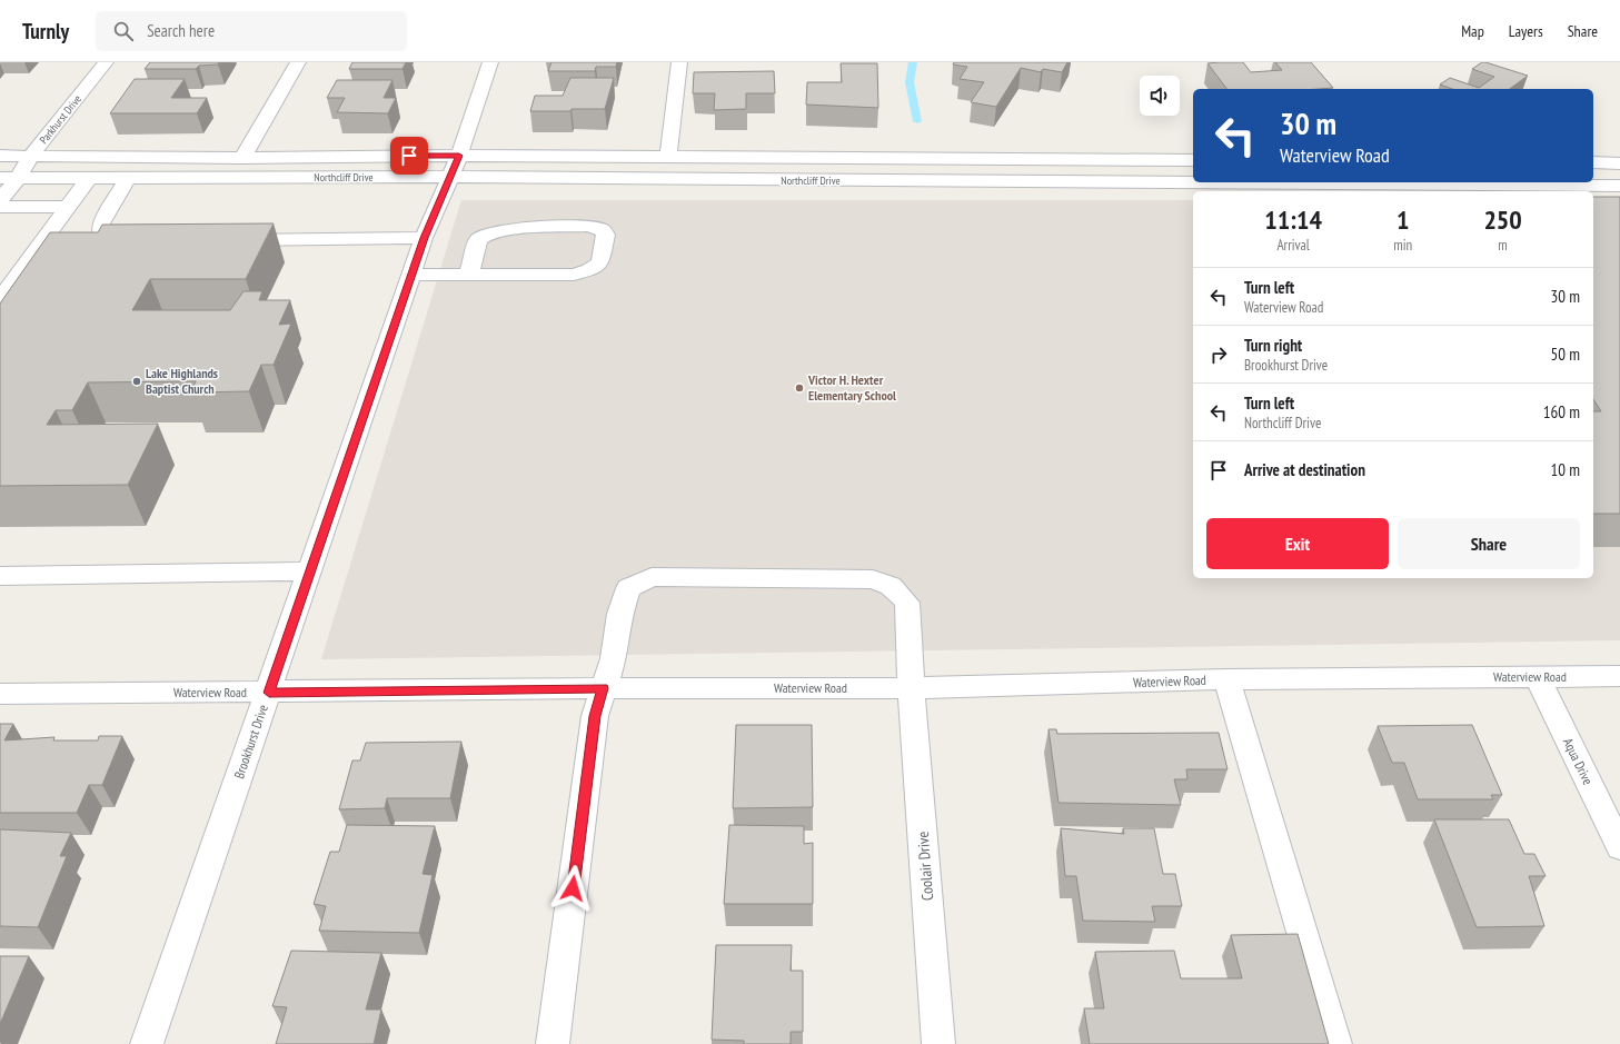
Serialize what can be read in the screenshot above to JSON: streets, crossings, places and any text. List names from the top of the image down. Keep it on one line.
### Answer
{"streets":{"street":["Parkhurst Drive","Northcliff Drive","Waterview Road","Brookhurst Drive","Aqua Drive","Coolair Drive"]},"crossings":[["Parkhurst Drive","Northcliff Drive"],["Northcliff Drive","Brookhurst Drive"],["Waterview Road","Brookhurst Drive"],["Waterview Road","Aqua Drive"],["Waterview Road","Coolair Drive"]],"places":["Lake Highlands Baptist Church","Victor H. Hexter Elementary School"],"page":{"header":"Turnly","search":"Search here","nav":["Map","Layers","Share"],"turn":["30 m","Waterview Road"],"eta":["11:14","Arrival","1","min","250","m"],"list":[{"name":"Turn left","note":"Waterview Road","value":"30 m"},{"name":"Turn right","note":"Brookhurst Drive","value":"50 m"},{"name":"Turn left","note":"Northcliff Drive","value":"160 m"},{"name":"Arrive at destination","value":"10 m"}],"buttons":["Exit","Share"]}}
